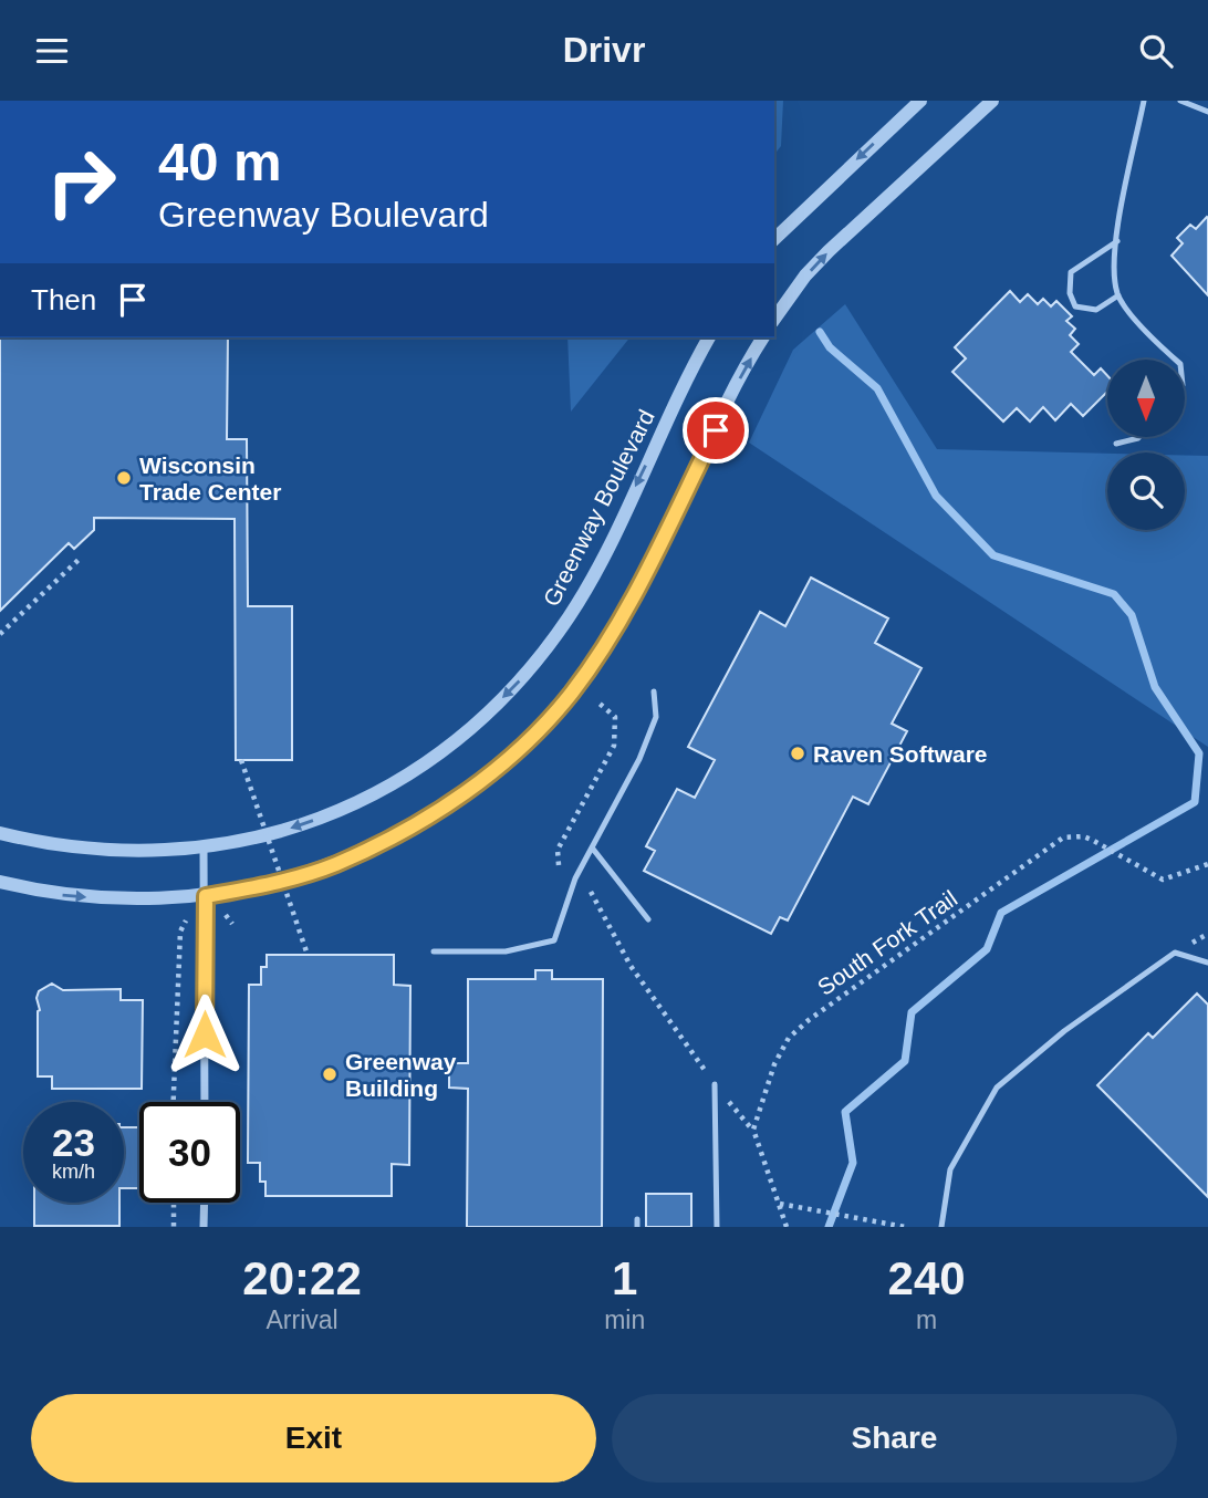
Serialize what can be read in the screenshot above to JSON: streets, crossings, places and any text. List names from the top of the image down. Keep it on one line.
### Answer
{"streets":{"street":["Greenway Boulevard"],"path":["South Fork Trail"]},"places":["Wisconsin Trade Center","Raven Software","Greenway Building"],"north":"bottom","page":{"header":"Drivr","turn":["40 m","Greenway Boulevard"],"then":"Then","speed":"23 km/h","limit":"30","eta":["20:22","Arrival","1","min","240","m"],"buttons":["Exit","Share"]}}
